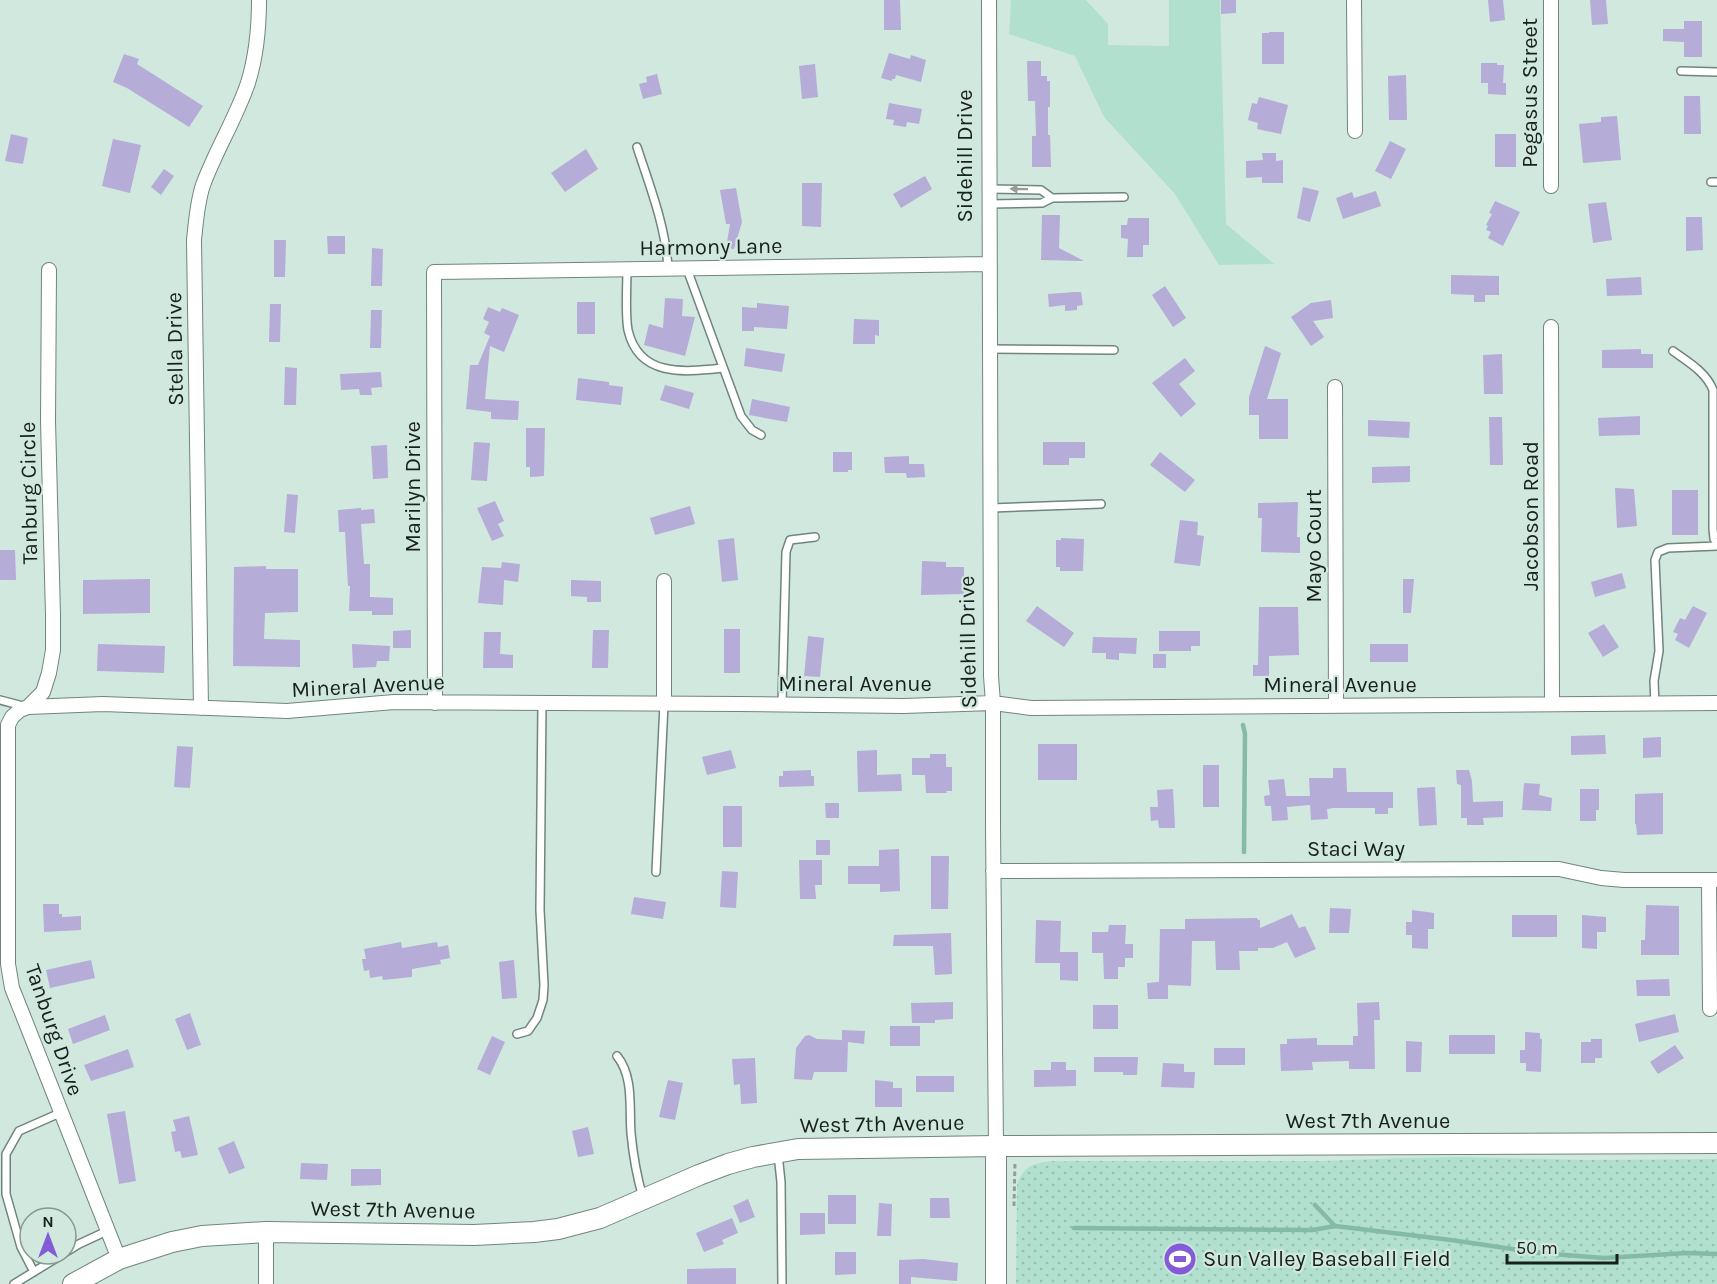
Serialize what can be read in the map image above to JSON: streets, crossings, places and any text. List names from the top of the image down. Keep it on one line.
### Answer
{"streets":{"main road":["Sidehill Drive","West 7th Avenue"],"street":["Pegasus Street","Harmony Lane","Stella Drive","Marilyn Drive","Tanburg Circle","Jacobson Road","Mayo Court","Mineral Avenue","Staci Way","Tanburg Drive"]},"crossings":[["Sidehill Drive","Harmony Lane"],["Sidehill Drive","Mineral Avenue"],["Sidehill Drive","Staci Way"],["Sidehill Drive","West 7th Avenue"],["Harmony Lane","Marilyn Drive"],["Stella Drive","Mineral Avenue"],["Marilyn Drive","Mineral Avenue"],["Tanburg Circle","Mineral Avenue"],["Tanburg Circle","Tanburg Drive"],["Jacobson Road","Mineral Avenue"],["Mayo Court","Mineral Avenue"],["Mineral Avenue","Tanburg Drive"],["Tanburg Drive","West 7th Avenue"]],"places":{"sports":["Sun Valley Baseball Field"]},"scale_bar":"50 m","north":"top"}
